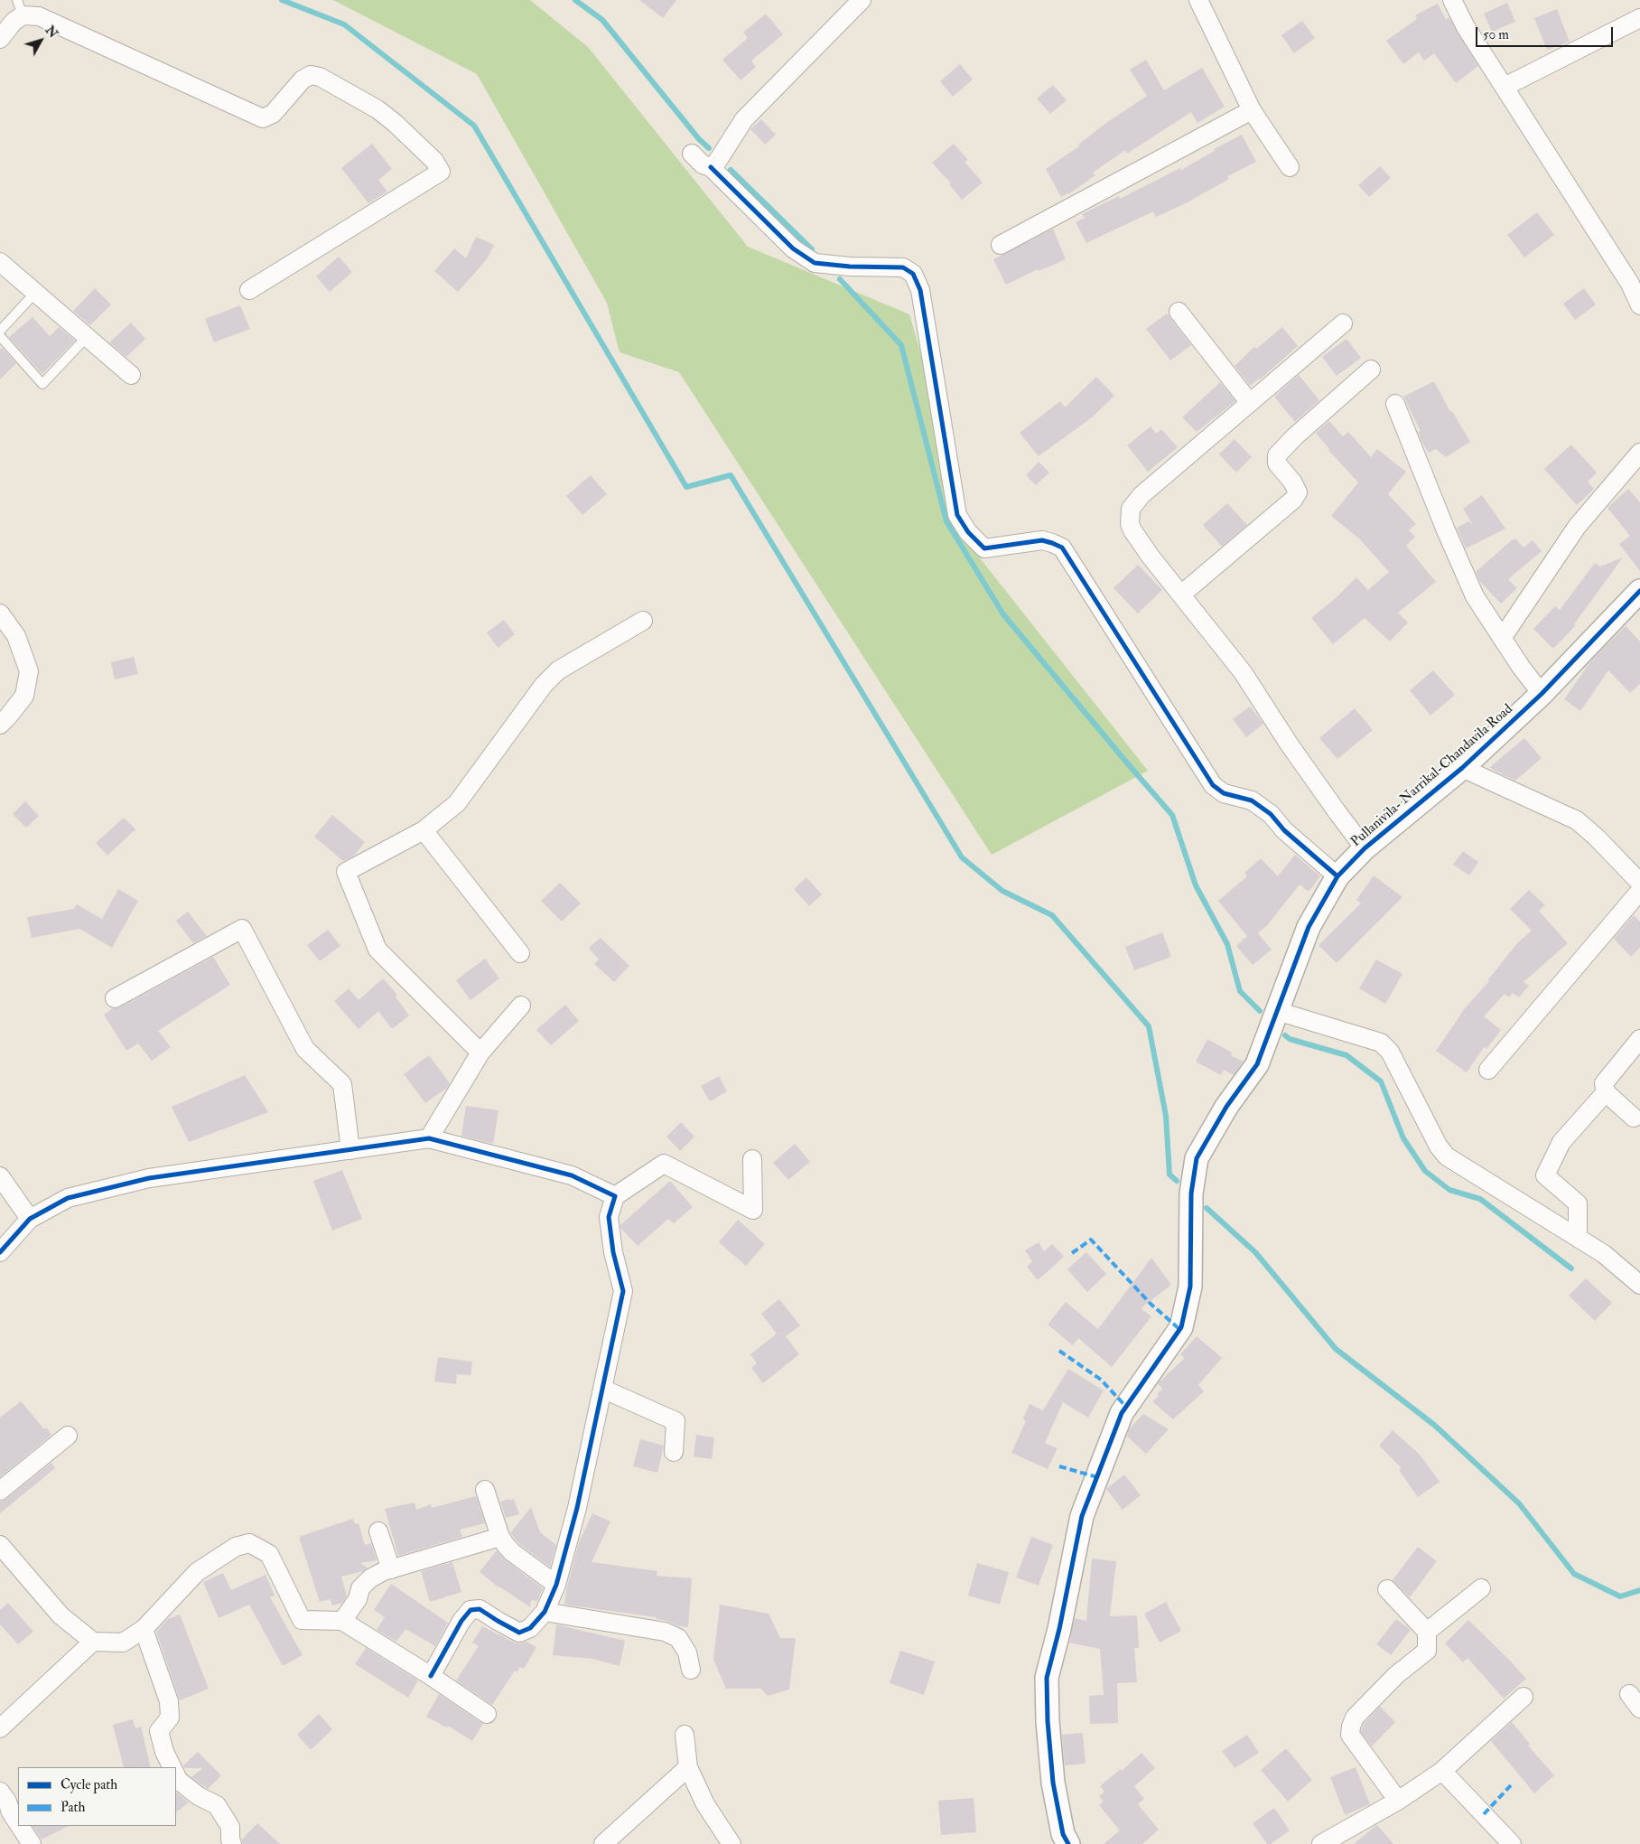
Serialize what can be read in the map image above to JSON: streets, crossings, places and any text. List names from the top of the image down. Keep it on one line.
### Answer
{"streets":{"street":["Pullanivila- Narrikal-Chandavila Road"]},"legend":["Cycle path","Path"],"scale_bar":"50 m","north":"top right"}
